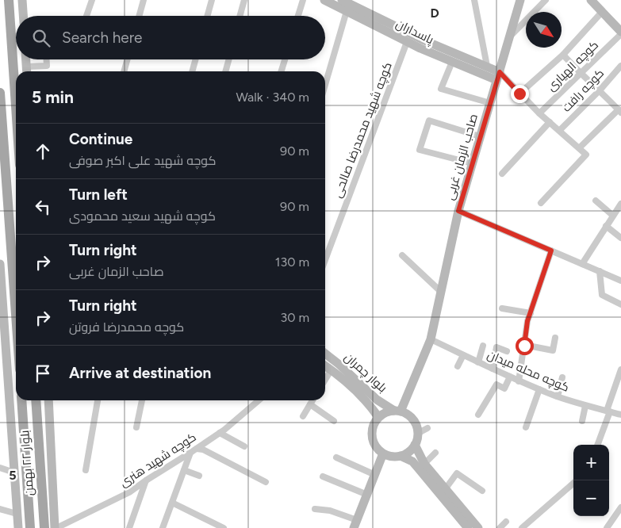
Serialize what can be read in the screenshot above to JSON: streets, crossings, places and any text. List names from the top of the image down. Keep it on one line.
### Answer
{"streets":{"main road":["پاسداران","صاحب الزمان غربی","بلوار چمران","بلوار ۲۲ بهمن"],"street":["کوچه الهیاری","کوچه رافت","کوچه شهید محمدرضا صالحی","کوچه محله میدان","کوچه شهید هنری"]},"crossings":[["پاسداران","کوچه شهید محمدرضا صالحی"],["پاسداران","صاحب الزمان غربی"],["صاحب الزمان غربی","کوچه محله میدان"],["صاحب الزمان غربی","بلوار چمران"],["کوچه شهید هنری","بلوار ۲۲ بهمن"]],"north":"bottom right","page":{"search":"Search here","heading":["5 min","Walk · 340 m"],"list":[["Continue","کوچه شهید علی اکبر صوفی","90 m"],["Turn left","کوچه شهید سعید محمودی","90 m"],["Turn right","صاحب الزمان غربی","130 m"],["Turn right","کوچه محمدرضا فروتن","30 m"],"Arrive at destination"],"map_buttons":["+","−"]},"grid":{"columns":["D"],"rows":["5"]}}
